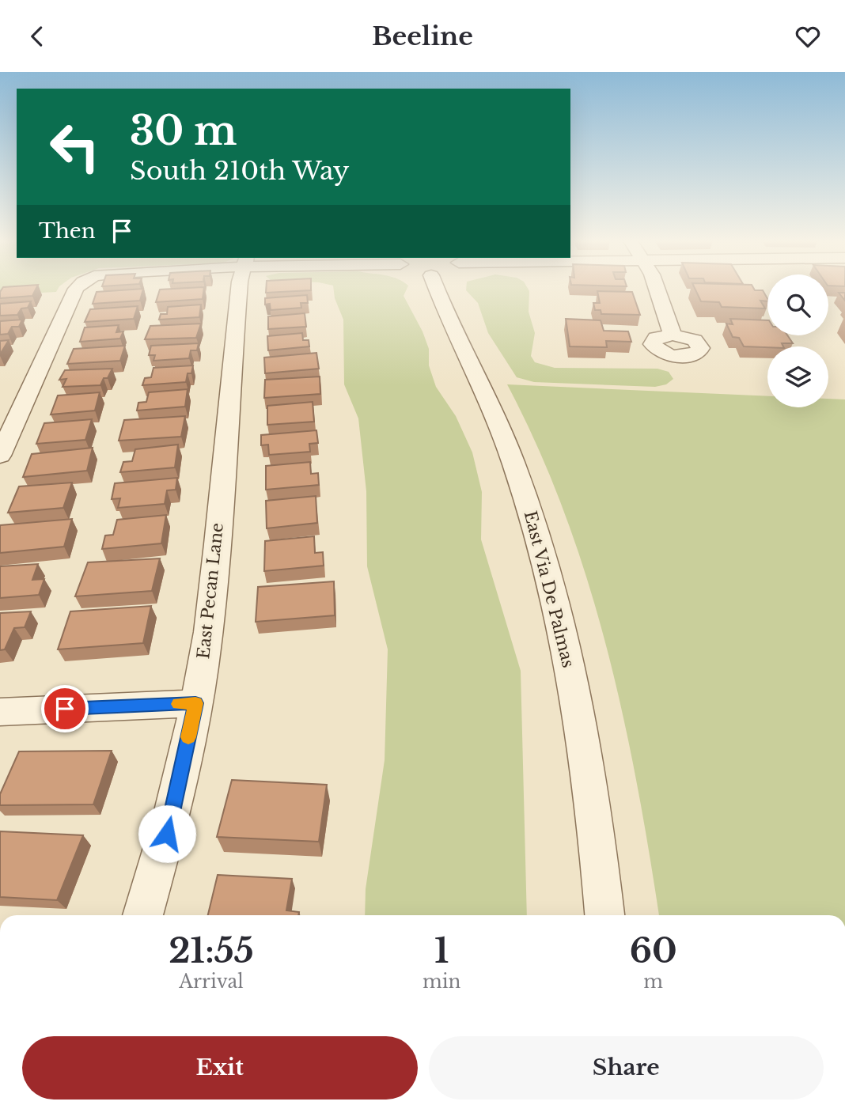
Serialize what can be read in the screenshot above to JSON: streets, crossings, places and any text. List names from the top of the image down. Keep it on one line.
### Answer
{"streets":{"street":["East Via De Palmas","East Pecan Lane"]},"page":{"header":"Beeline","turn":["30 m","South 210th Way"],"then":"Then","eta":["21:55","Arrival","1","min","60","m"],"buttons":["Exit","Share"]}}
